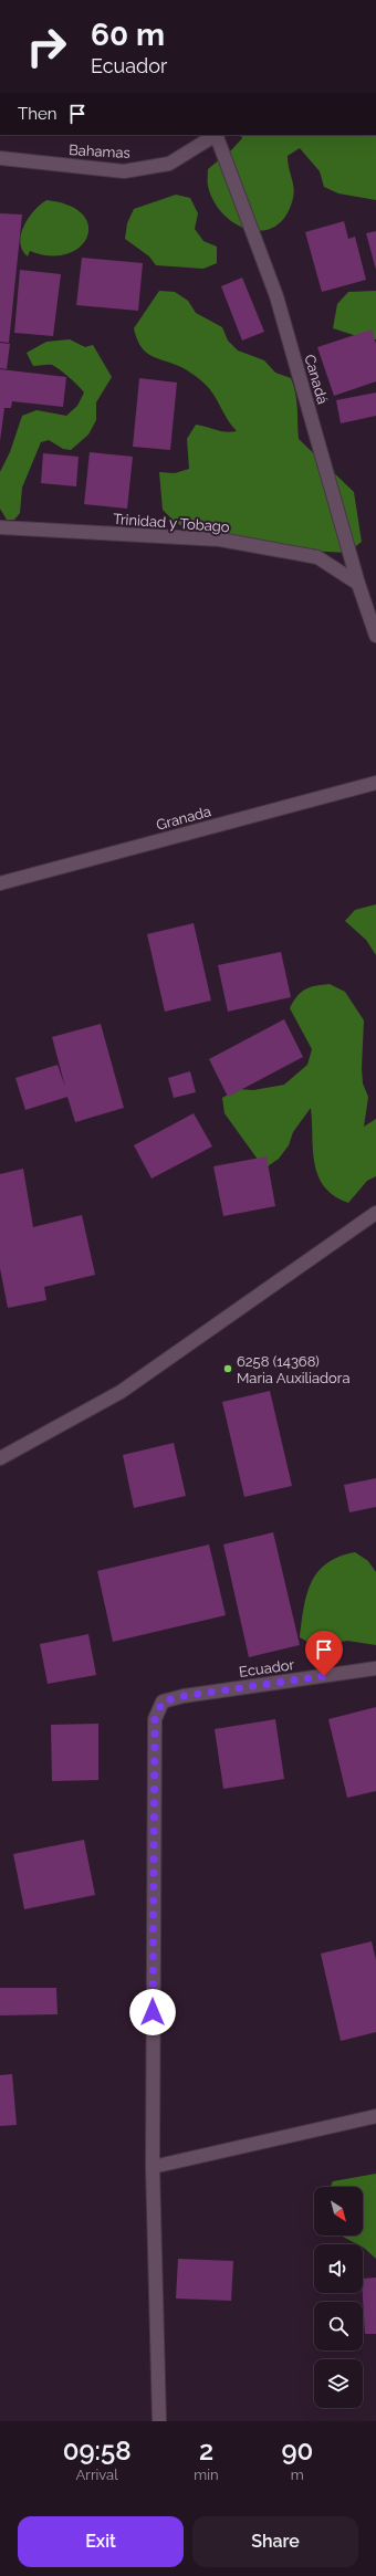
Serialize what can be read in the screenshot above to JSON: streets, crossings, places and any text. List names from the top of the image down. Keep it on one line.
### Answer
{"streets":{"street":["Bahamas","Canadá","Trinidad y Tobago","Granada","Ecuador"]},"crossings":[["Canadá","Trinidad y Tobago"]],"places":["6258 (14368) Maria Auxiliadora"],"north":"bottom right","page":{"turn":["60 m","Ecuador"],"then":"Then","eta":["09:58","Arrival","2","min","90","m"],"buttons":["Exit","Share"]}}
